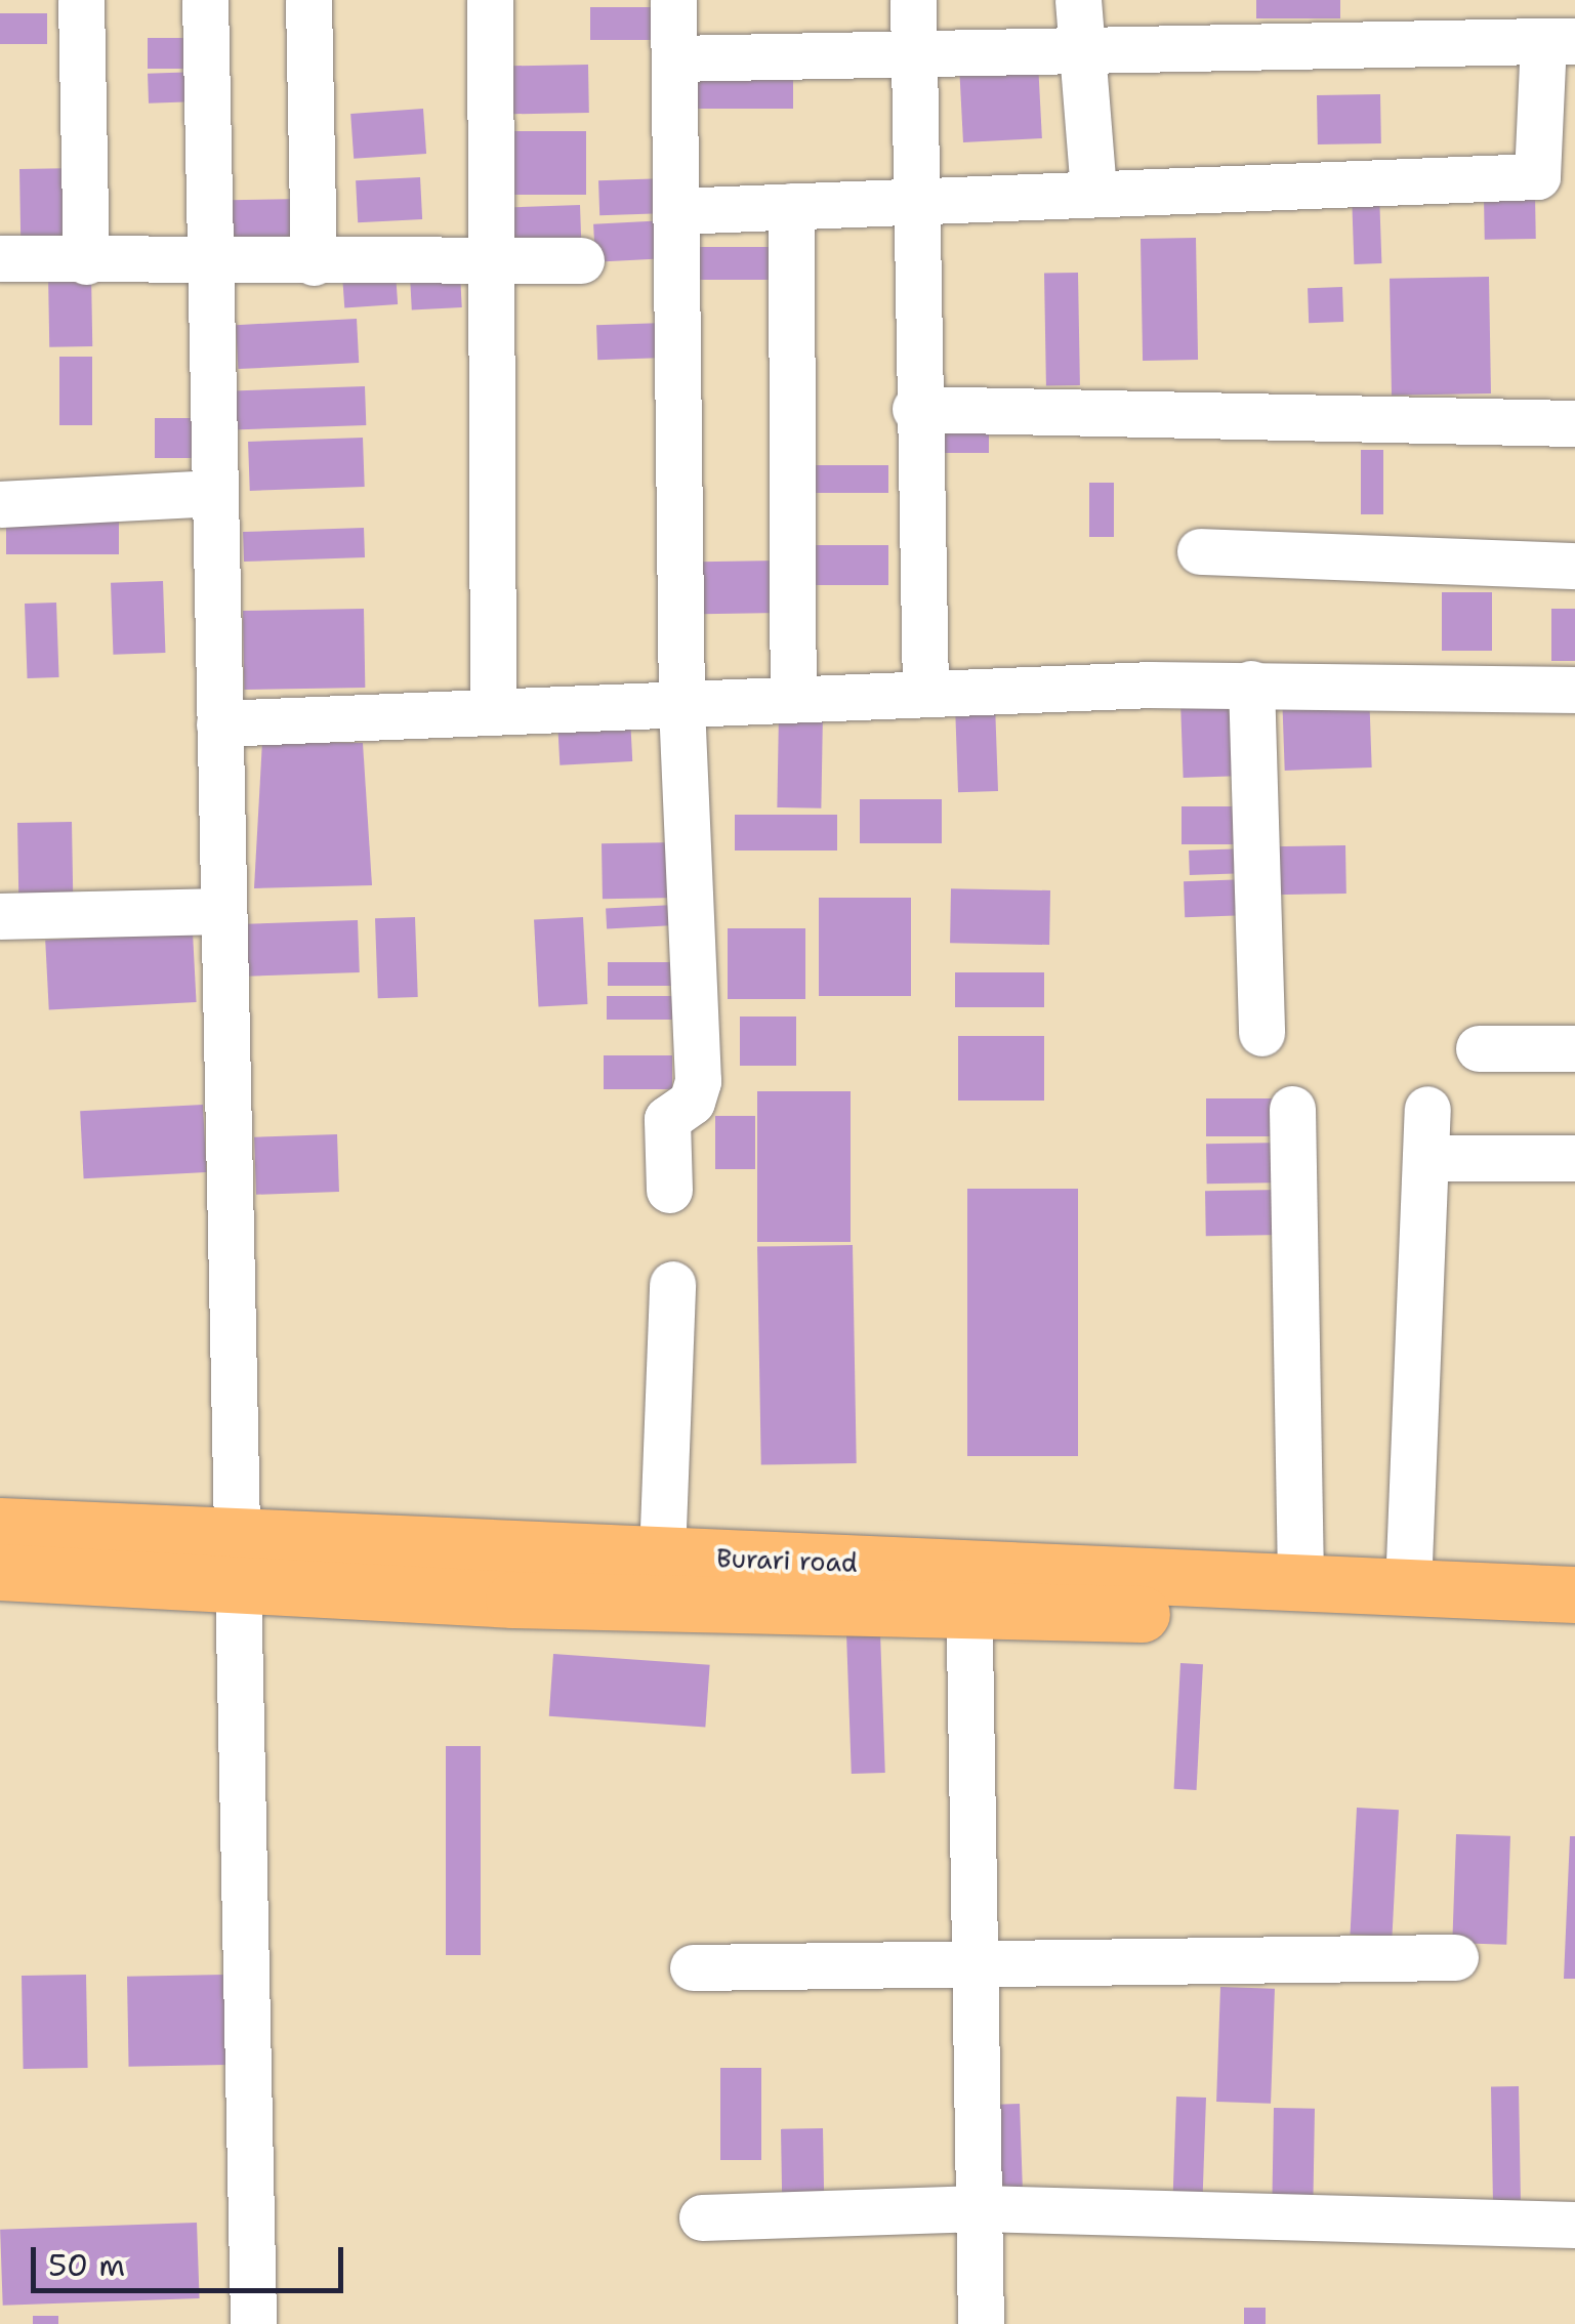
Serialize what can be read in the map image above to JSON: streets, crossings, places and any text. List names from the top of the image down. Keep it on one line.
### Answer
{"streets":{"main road":["Burari road"]},"scale_bar":"50 m"}
